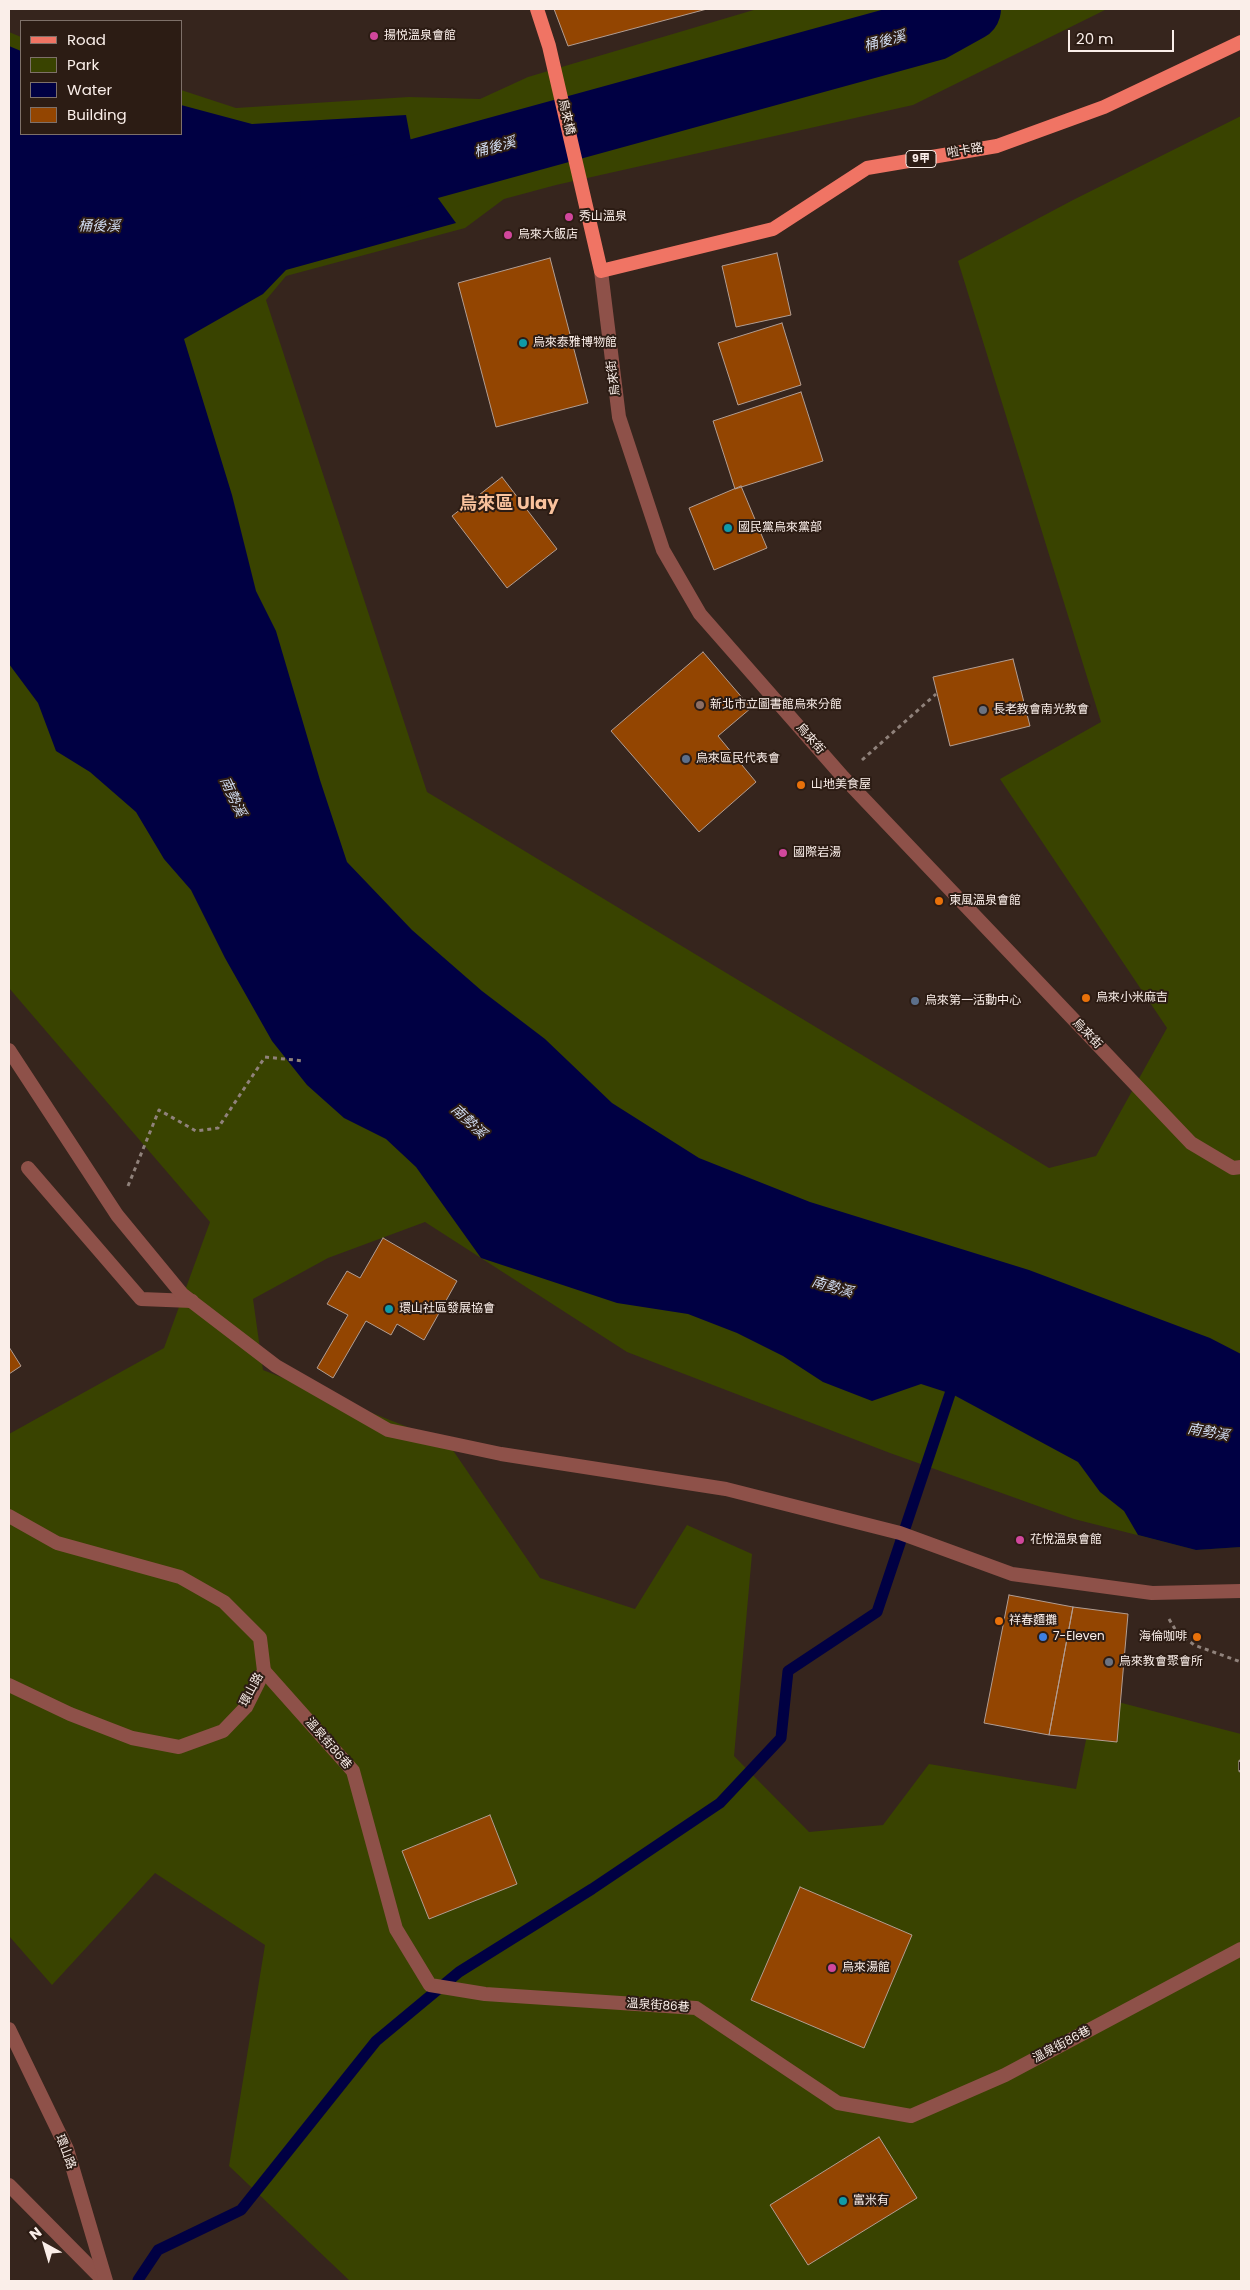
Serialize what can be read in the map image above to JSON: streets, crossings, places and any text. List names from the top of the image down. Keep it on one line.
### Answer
{"streets":{"main road":["烏來橋","啦卡路","9甲","烏來街"],"street":["環山路","溫泉街86巷"]},"crossings":[["烏來橋","烏來街"],["啦卡路","烏來街"],["環山路","溫泉街86巷"]],"districts":["烏來區 Ulay"],"water":["桶後溪","南勢溪"],"places":["揚悦溫泉會館","秀山溫泉","烏來大飯店","烏來泰雅博物館","國民黨烏來黨部","新北市立圖書館烏來分館","長老教會南光教會","烏來區民代表會","山地美食屋","國際岩湯","東風溫泉會館","烏來小米麻吉","烏來第一活動中心","環山社區發展協會","花悅溫泉會館","祥春麵攤","7-Eleven","海倫咖啡","烏來教會聚會所","烏來湯館","富米有"],"legend":["Road","Park","Water","Building"],"scale_bar":"20 m","north":"top left"}
